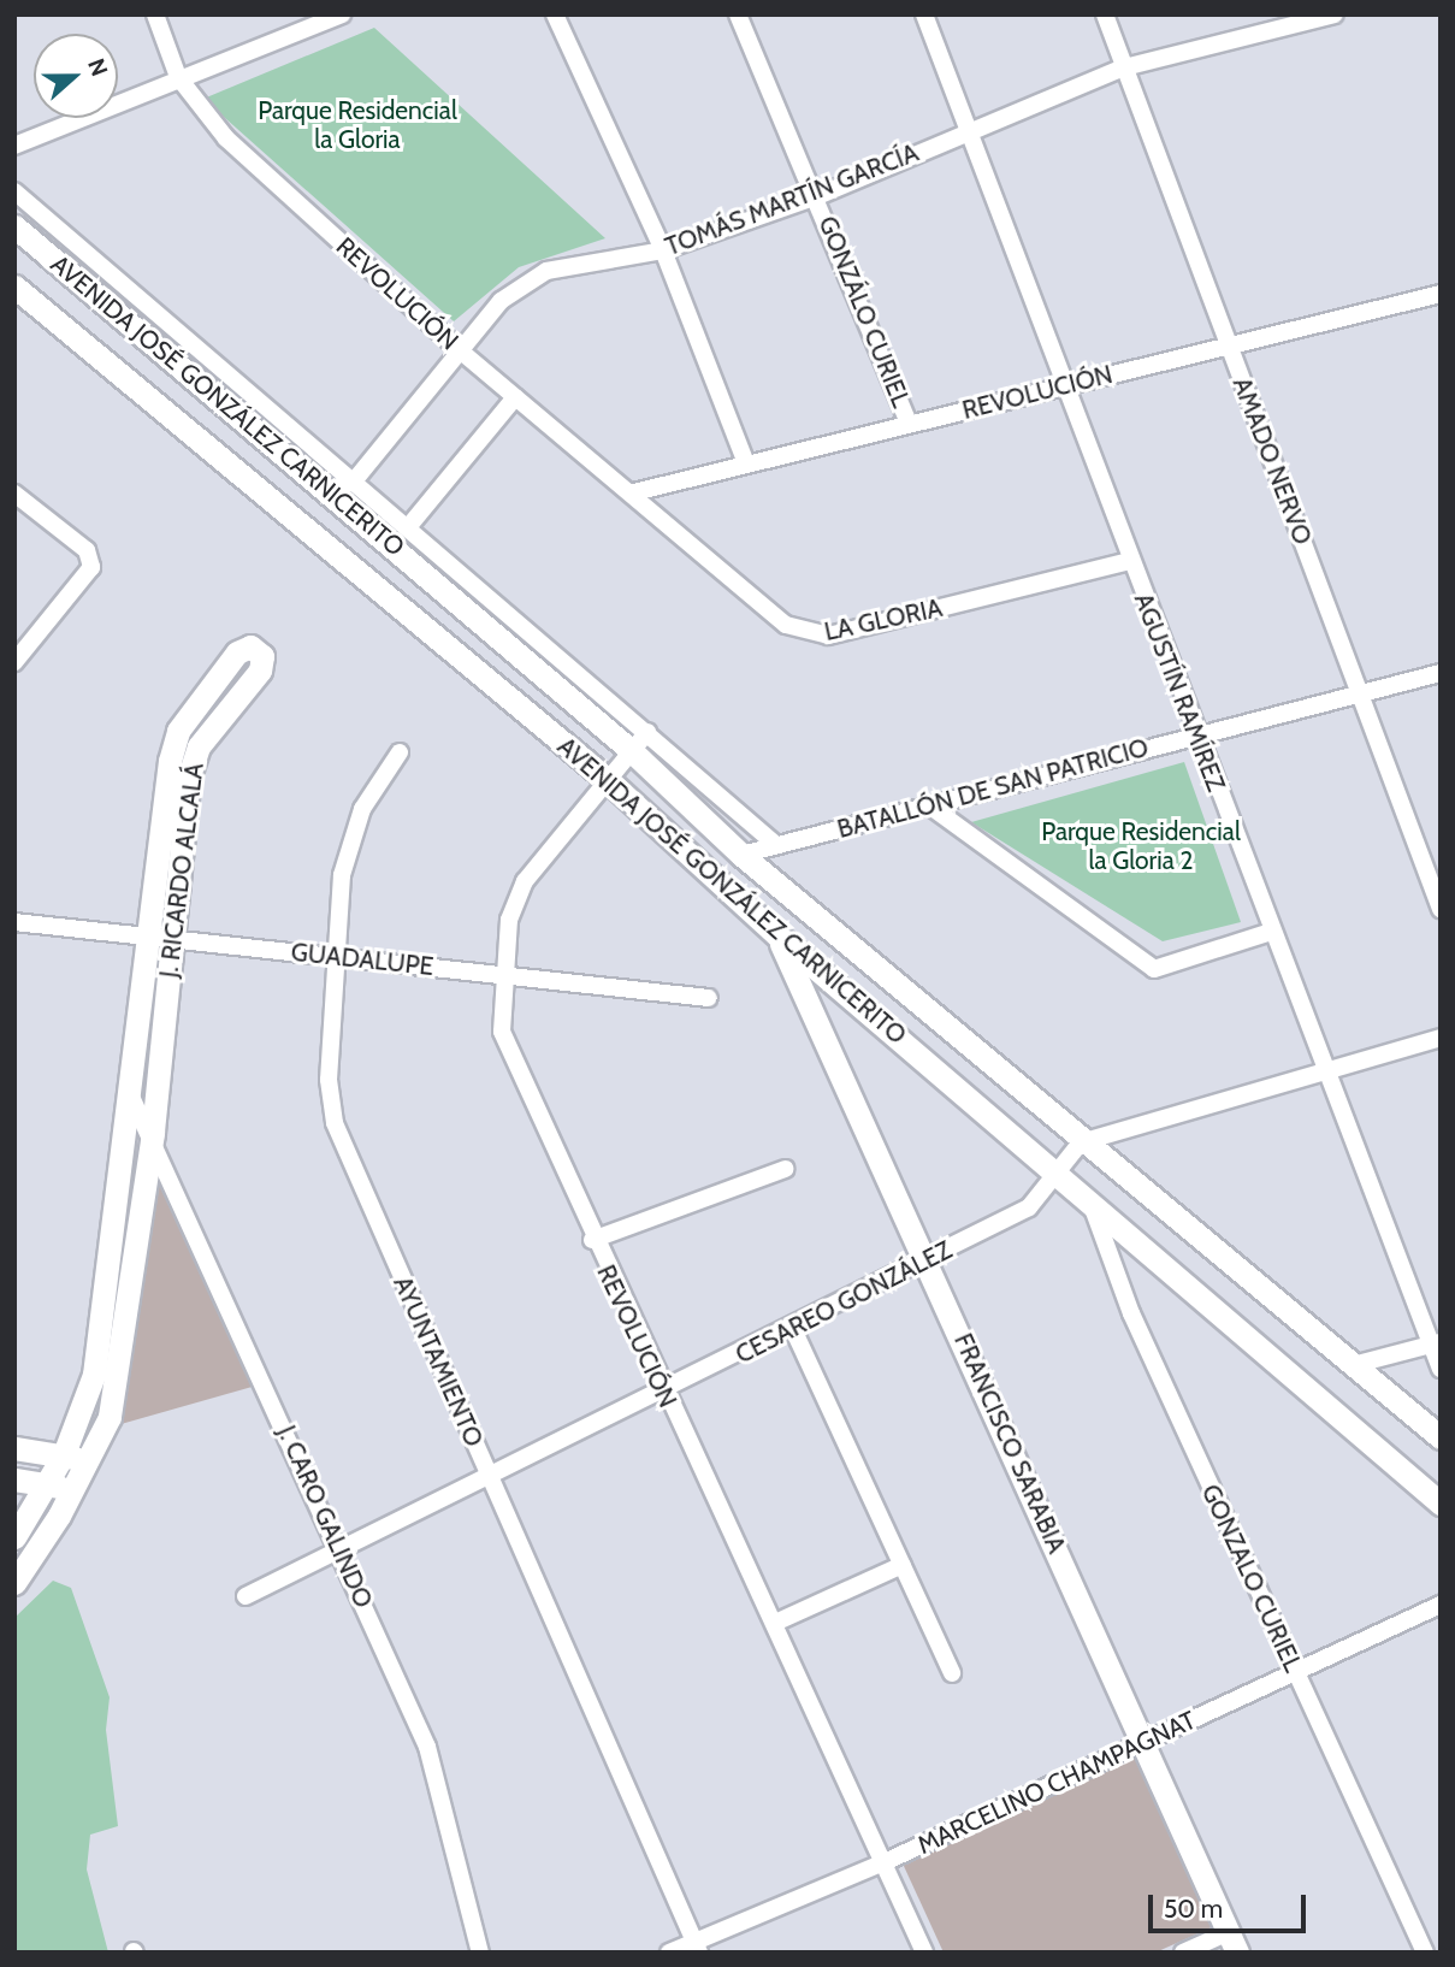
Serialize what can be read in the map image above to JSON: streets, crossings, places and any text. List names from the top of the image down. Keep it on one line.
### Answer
{"streets":{"street":["TOMÁS MARTÍN GARCÍA","REVOLUCIÓN","GONZÁLO CURIEL","AVENIDA JOSÉ GONZÁLEZ CARNICERITO","AMADO NERVO","LA GLORIA","AGUSTÍN RAMÍREZ","BATALLÓN DE SAN PATRICIO","J. RICARDO ALCALÁ","GUADALUPE","CESAREO GONZÁLEZ","AYUNTAMIENTO","FRANCISCO SARABIA","J. CARO GALINDO","GONZALO CURIEL","MARCELINO CHAMPAGNAT"]},"crossings":[["TOMÁS MARTÍN GARCÍA","REVOLUCIÓN"],["TOMÁS MARTÍN GARCÍA","GONZÁLO CURIEL"],["TOMÁS MARTÍN GARCÍA","AMADO NERVO"],["TOMÁS MARTÍN GARCÍA","AGUSTÍN RAMÍREZ"],["REVOLUCIÓN","GONZÁLO CURIEL"],["REVOLUCIÓN","AVENIDA JOSÉ GONZÁLEZ CARNICERITO"],["REVOLUCIÓN","AMADO NERVO"],["REVOLUCIÓN","LA GLORIA"],["REVOLUCIÓN","AGUSTÍN RAMÍREZ"],["REVOLUCIÓN","GUADALUPE"],["REVOLUCIÓN","CESAREO GONZÁLEZ"],["REVOLUCIÓN","MARCELINO CHAMPAGNAT"],["AVENIDA JOSÉ GONZÁLEZ CARNICERITO","BATALLÓN DE SAN PATRICIO"],["AVENIDA JOSÉ GONZÁLEZ CARNICERITO","CESAREO GONZÁLEZ"],["AVENIDA JOSÉ GONZÁLEZ CARNICERITO","FRANCISCO SARABIA"],["AVENIDA JOSÉ GONZÁLEZ CARNICERITO","GONZALO CURIEL"],["AMADO NERVO","BATALLÓN DE SAN PATRICIO"],["LA GLORIA","AGUSTÍN RAMÍREZ"],["AGUSTÍN RAMÍREZ","BATALLÓN DE SAN PATRICIO"],["J. RICARDO ALCALÁ","GUADALUPE"],["J. RICARDO ALCALÁ","J. CARO GALINDO"],["GUADALUPE","AYUNTAMIENTO"],["CESAREO GONZÁLEZ","AYUNTAMIENTO"],["CESAREO GONZÁLEZ","FRANCISCO SARABIA"],["CESAREO GONZÁLEZ","J. CARO GALINDO"],["AYUNTAMIENTO","MARCELINO CHAMPAGNAT"],["FRANCISCO SARABIA","MARCELINO CHAMPAGNAT"],["GONZALO CURIEL","MARCELINO CHAMPAGNAT"]],"parks":["Parque Residencial la Gloria","Parque Residencial la Gloria 2"],"scale_bar":"50 m","north":"right"}
